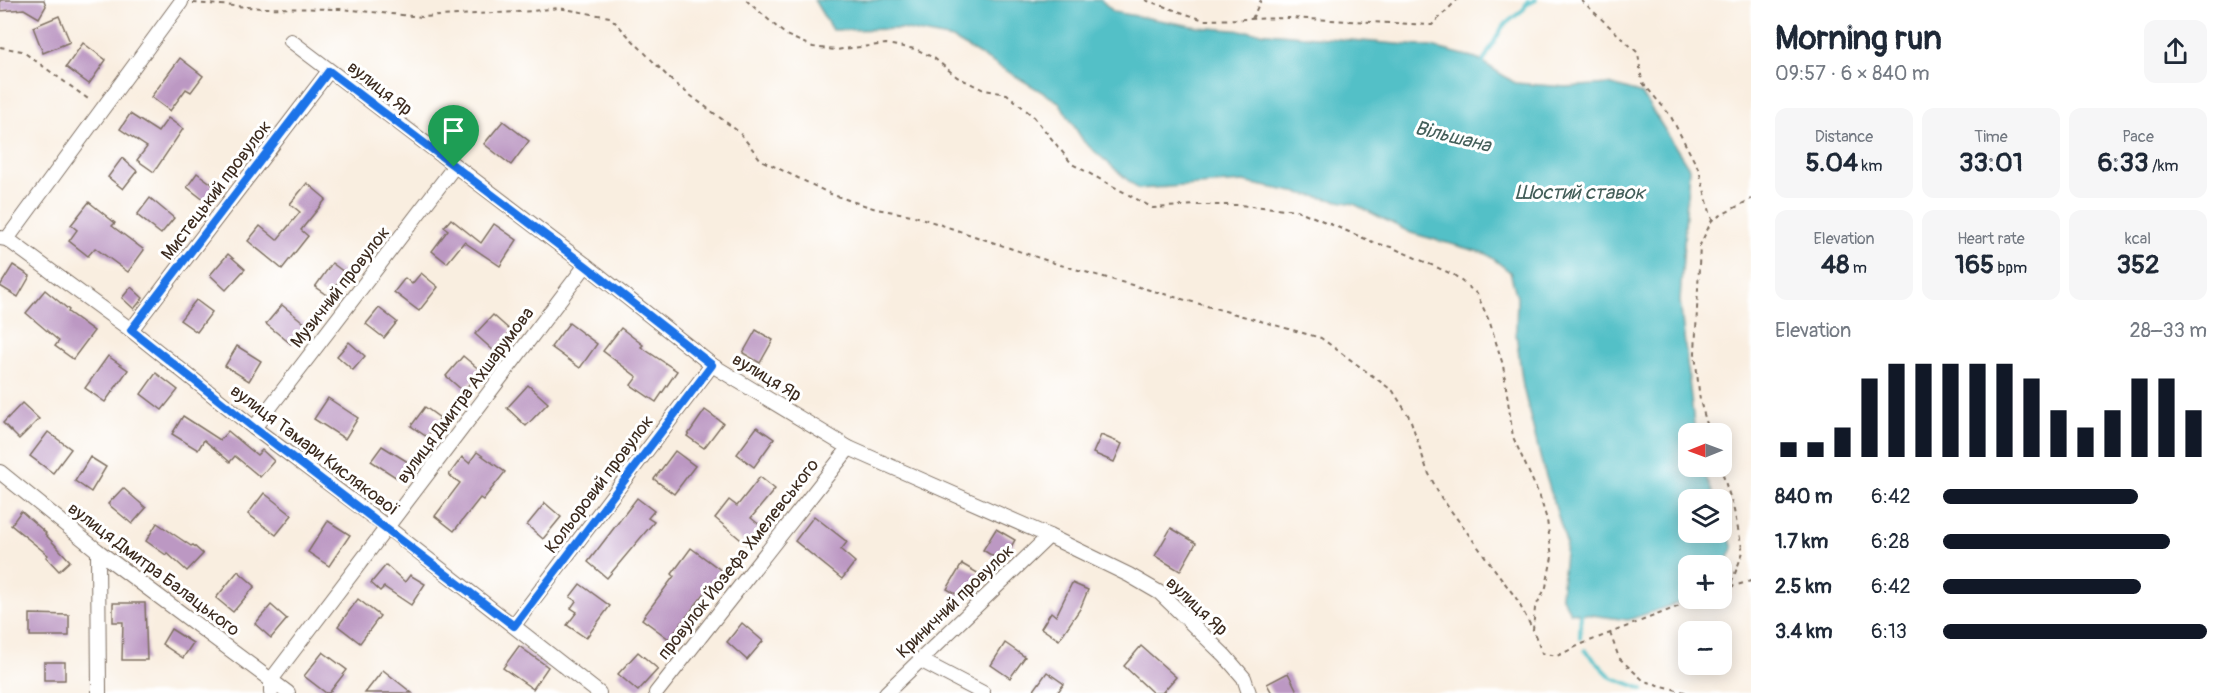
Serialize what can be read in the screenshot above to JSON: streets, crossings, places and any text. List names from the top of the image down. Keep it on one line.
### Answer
{"streets":{"street":["вулиця Яр","Мистецький провулок","Музичний провулок","вулиця Дмитра Ахшарумова","вулиця Тамари Кислякової","Кольоровий провулок","провулок Йозефа Хмелевського","вулиця Дмитра Балацького","Криничний провулок"]},"crossings":[["вулиця Яр","Мистецький провулок"],["вулиця Яр","Музичний провулок"],["вулиця Яр","вулиця Дмитра Ахшарумова"],["вулиця Яр","Кольоровий провулок"],["вулиця Яр","провулок Йозефа Хмелевського"],["вулиця Яр","Криничний провулок"],["Мистецький провулок","вулиця Тамари Кислякової"],["Музичний провулок","вулиця Тамари Кислякової"],["вулиця Дмитра Ахшарумова","вулиця Тамари Кислякової"],["вулиця Дмитра Ахшарумова","вулиця Дмитра Балацького"],["вулиця Тамари Кислякової","Кольоровий провулок"]],"water":["Вільшана","Шостий ставок"],"north":"left","page":{"heading":["Morning run","09:57 · 6 × 840 m"],"stats":[["Distance","5.04 km"],["Time","33:01"],["Pace","6:33 /km"],["Elevation","48 m"],["Heart rate","165 bpm"],["kcal","352"]],"chart":["Elevation","28–33 m"],"map_buttons":["+","−"],"list":[{"name":"840 m","note":"6:42"},{"name":"1.7 km","note":"6:28"},{"name":"2.5 km","note":"6:42"},{"name":"3.4 km","note":"6:13"}]}}
